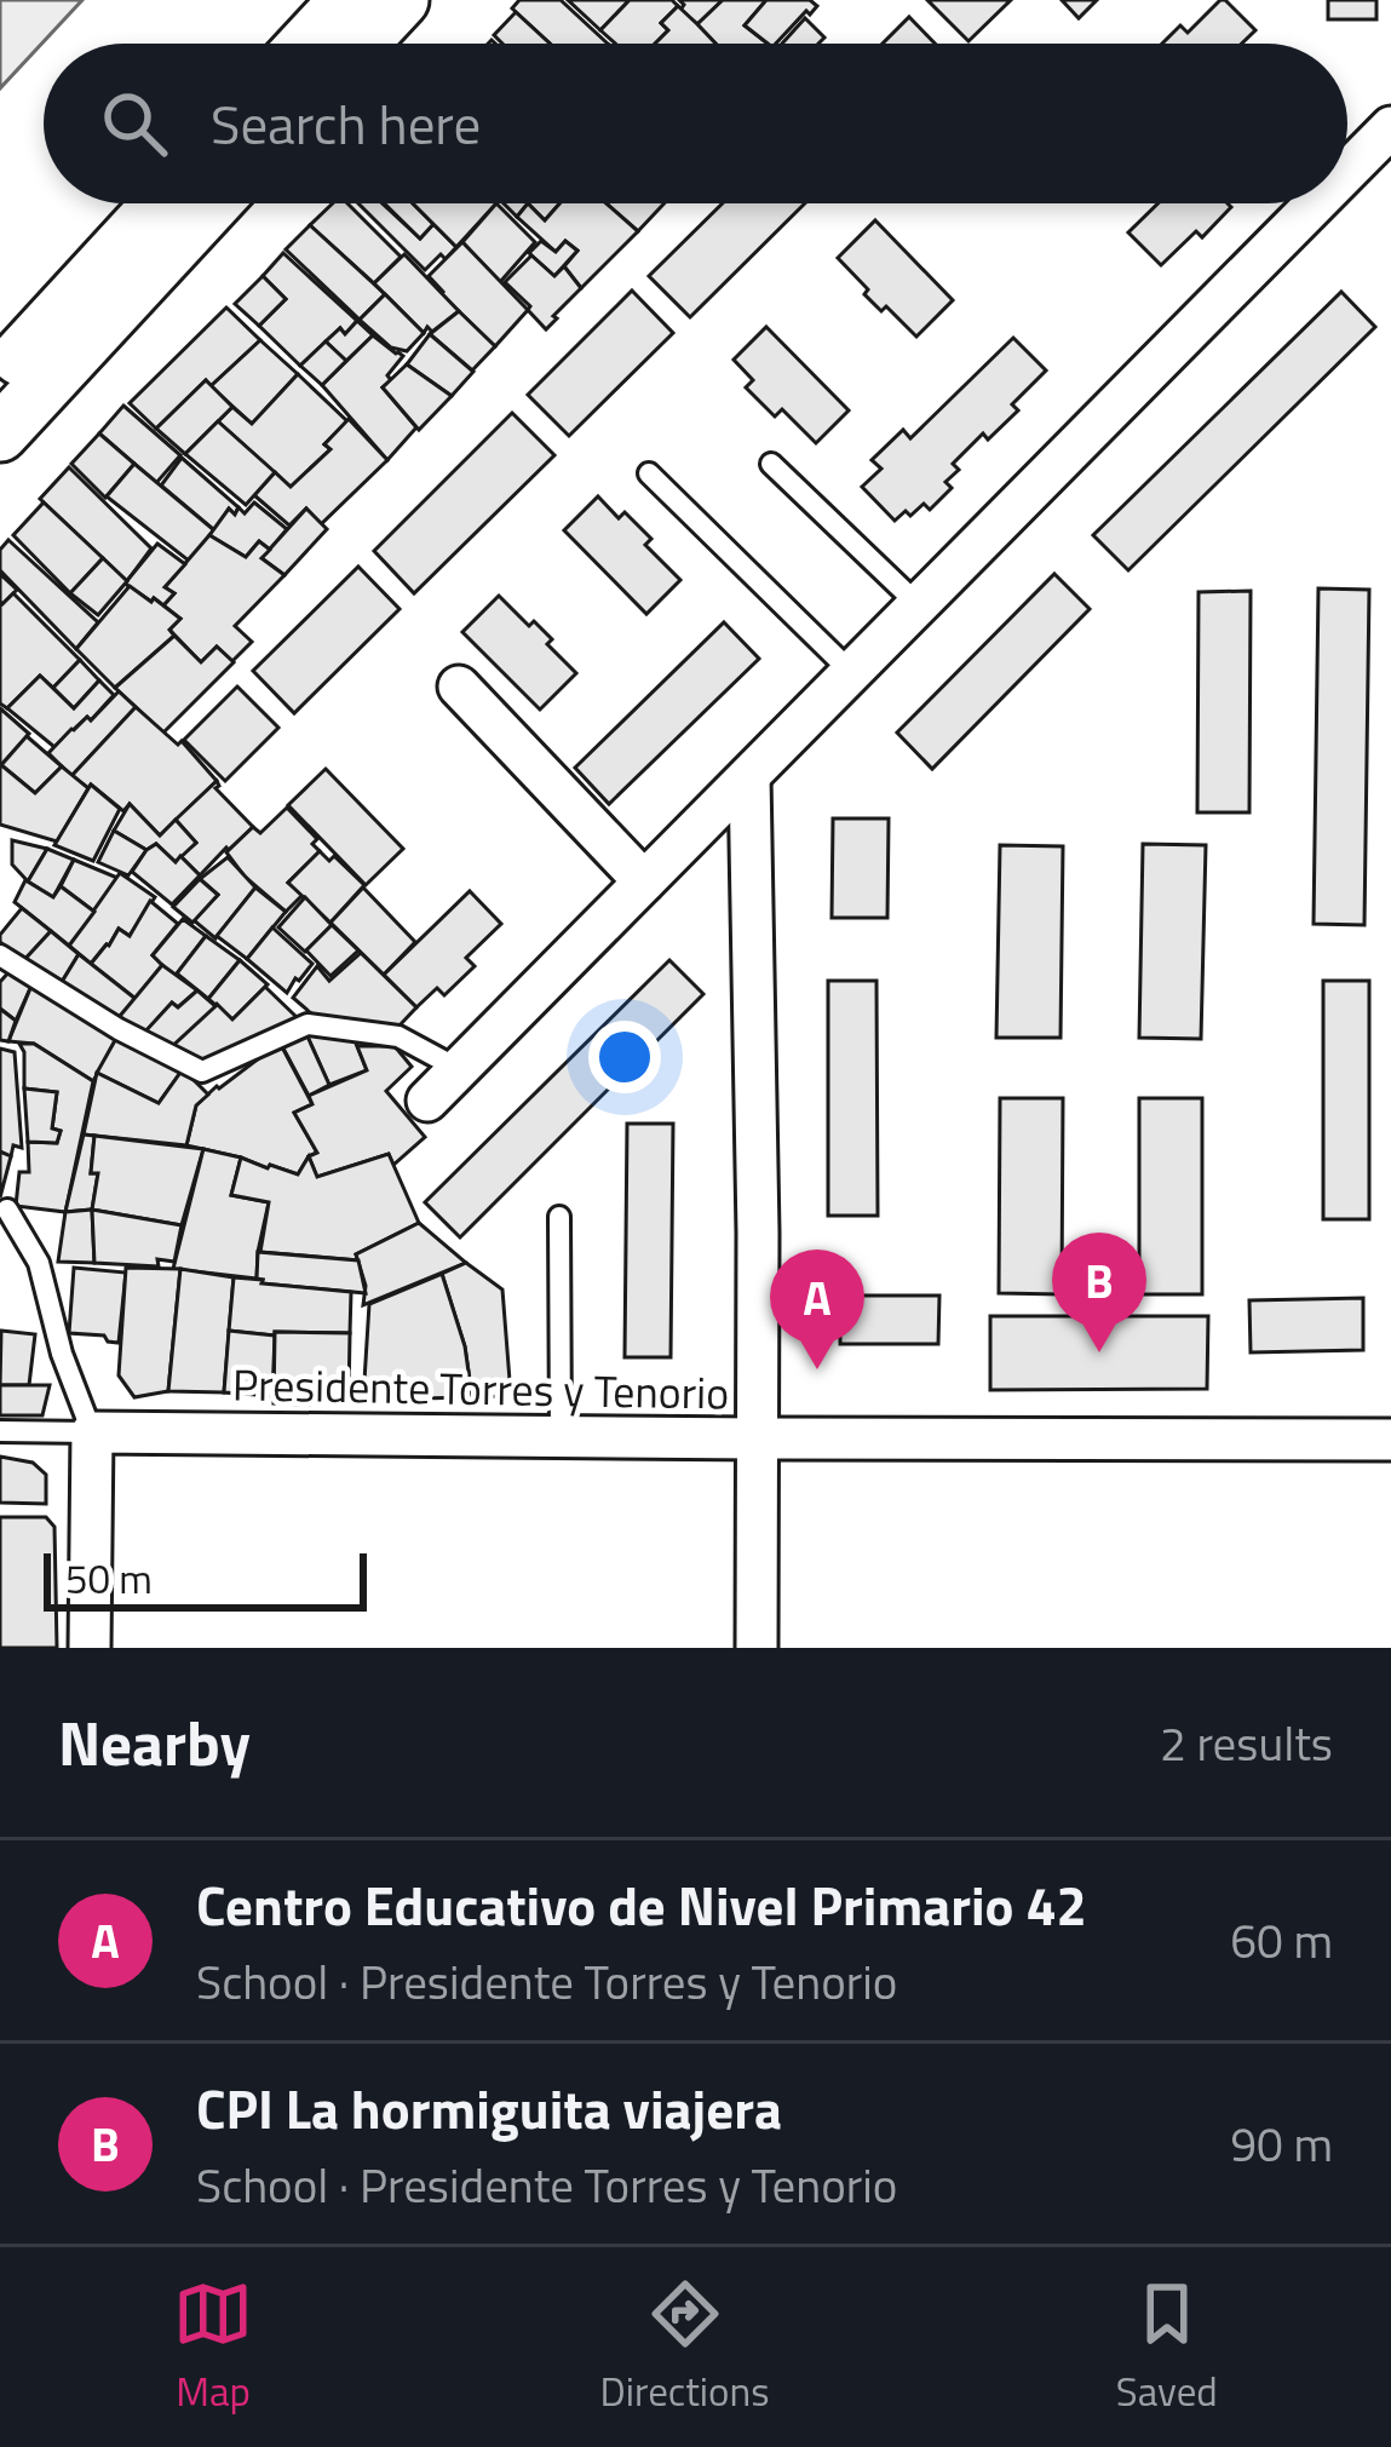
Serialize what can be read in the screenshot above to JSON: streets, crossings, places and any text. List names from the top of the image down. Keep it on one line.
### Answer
{"streets":{"street":["Presidente Torres y Tenorio"]},"scale_bar":"50 m","page":{"search":"Search here","pins":["B","A"],"scale":"50 m","heading":["Nearby","2 results"],"list":[{"mark":"A","name":"Centro Educativo de Nivel Primario 42","note":"School · Presidente Torres y Tenorio","value":"60 m"},{"mark":"B","name":"CPI La hormiguita viajera","note":"School · Presidente Torres y Tenorio","value":"90 m"}],"nav":["Map","Directions","Saved"]}}
